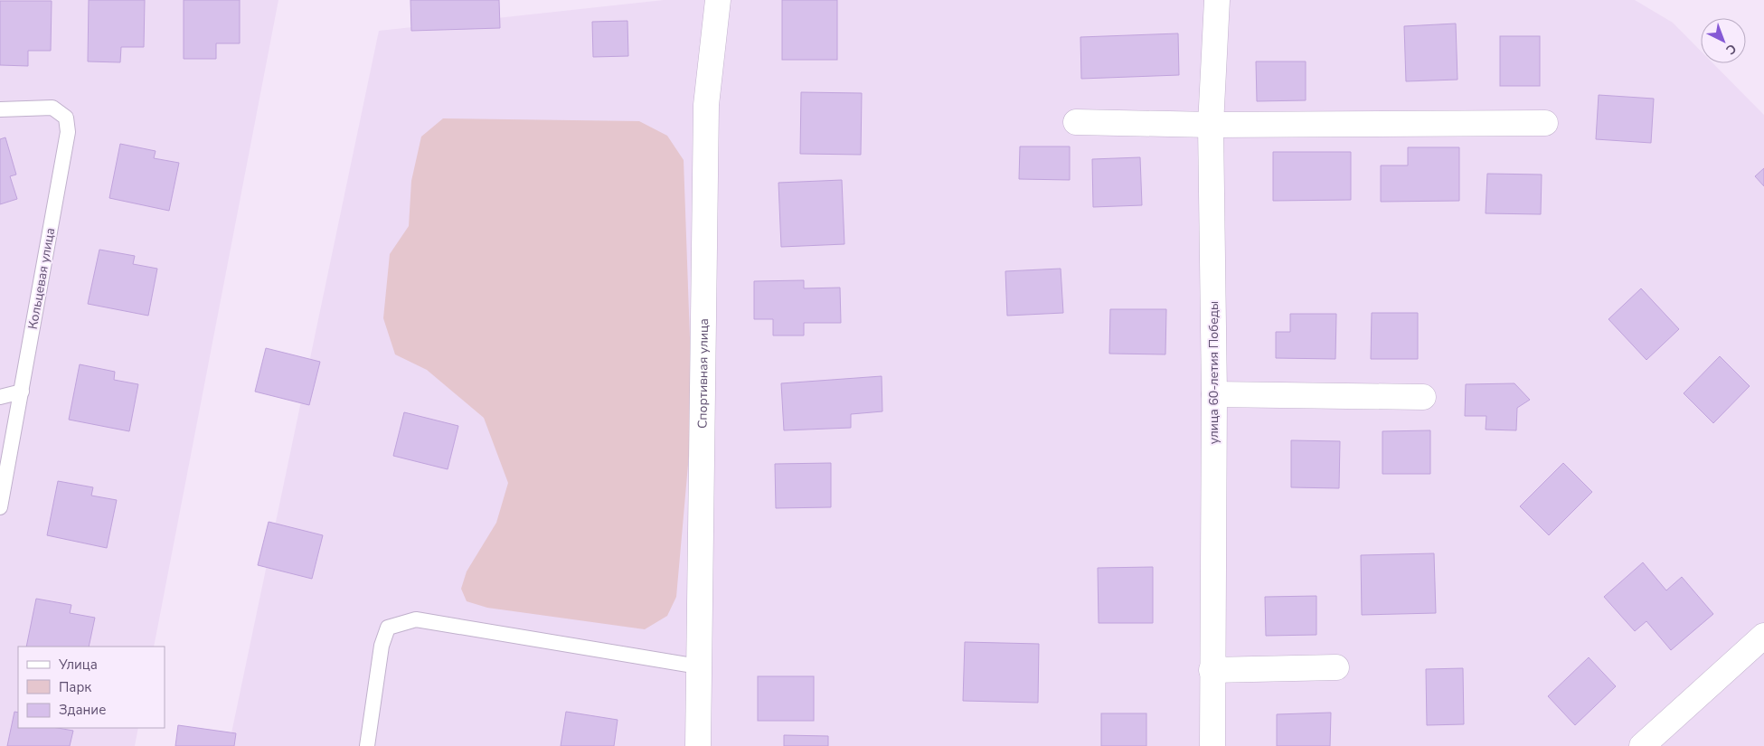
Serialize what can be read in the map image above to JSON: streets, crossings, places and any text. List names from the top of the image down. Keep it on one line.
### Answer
{"streets":{"street":["Спортивная улица","улица 60-летия Победы"],"lane":["Кольцевая улица"]},"legend":["Улица","Парк","Здание"],"north":"bottom right"}
